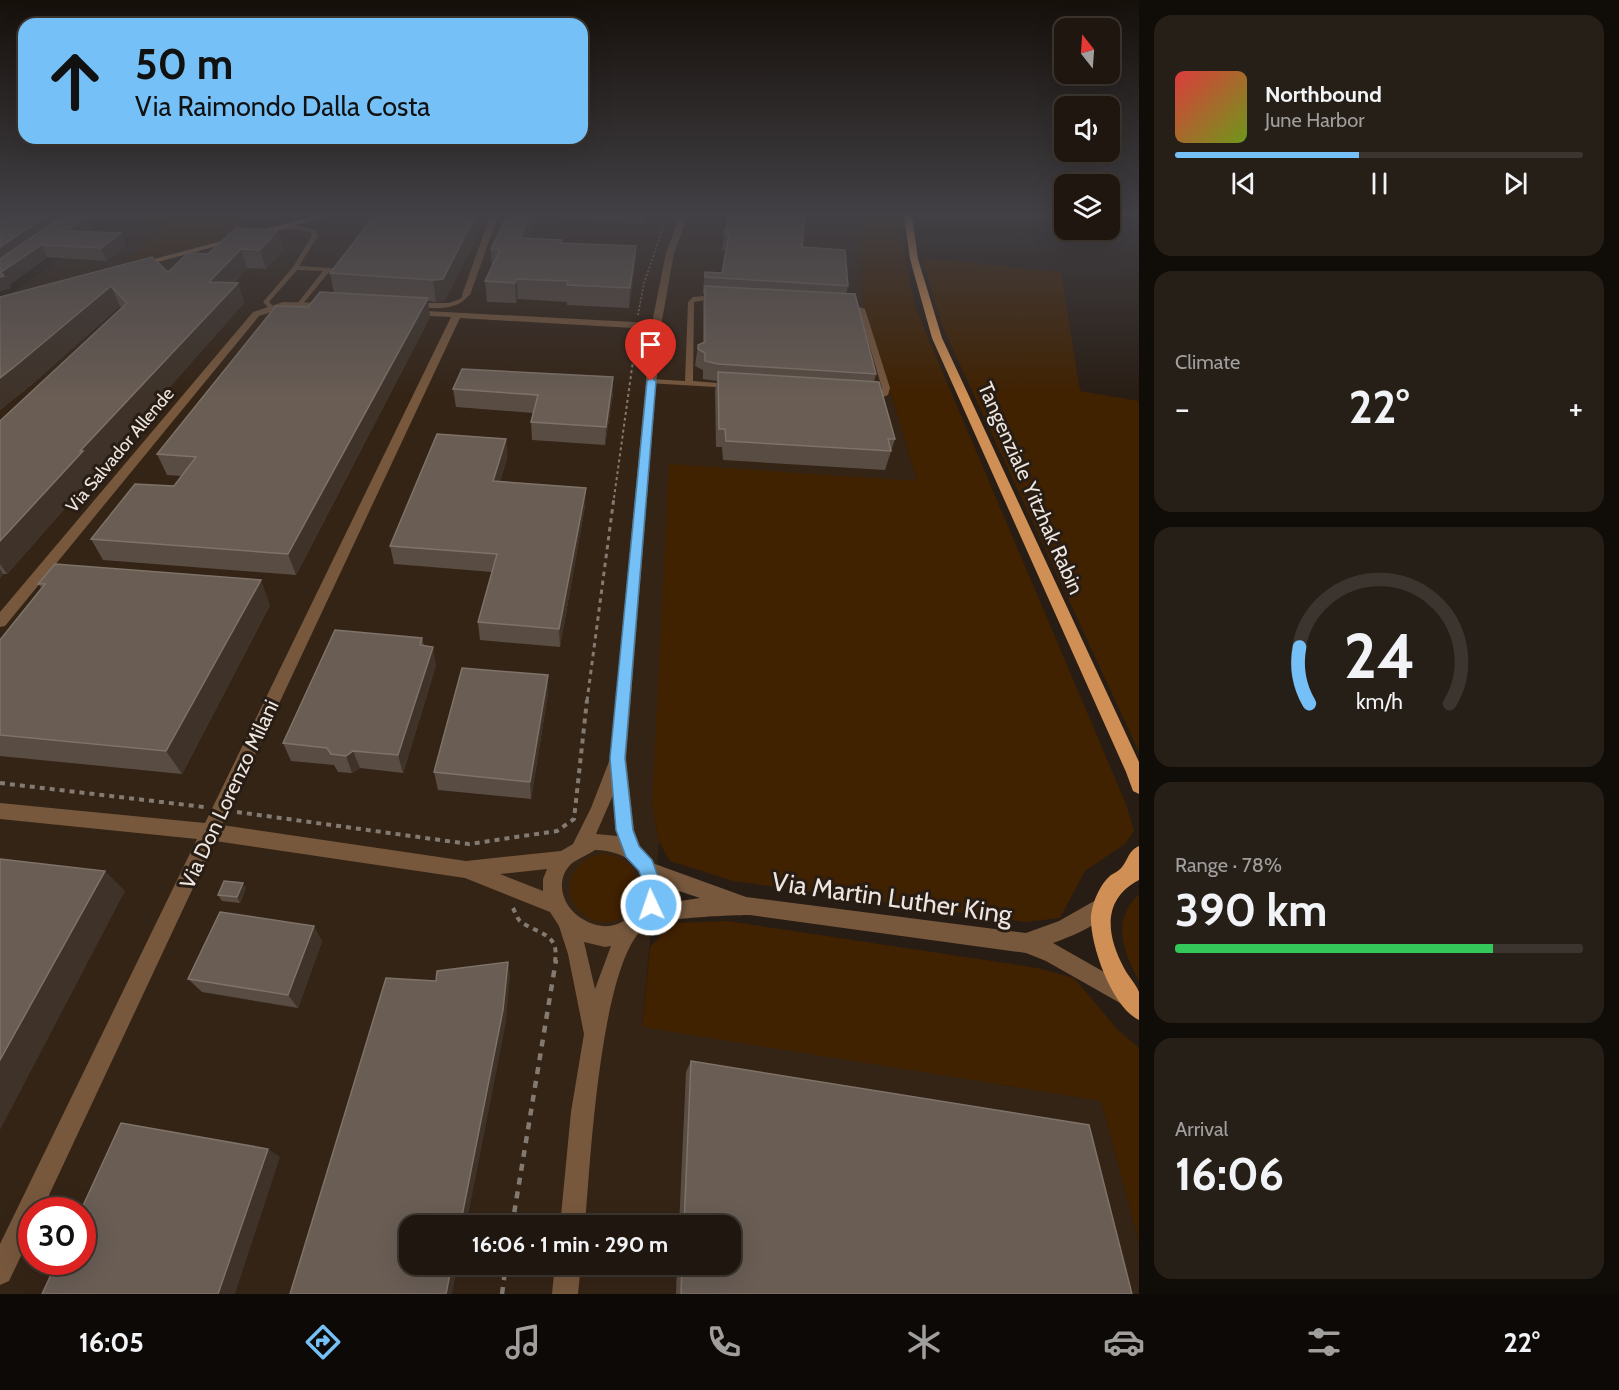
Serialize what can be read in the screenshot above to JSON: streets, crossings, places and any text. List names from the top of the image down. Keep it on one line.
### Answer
{"streets":{"main road":["Tangenziale Yitzhak Rabin"],"street":["Via Salvador Allende","Via Don Lorenzo Milani","Via Martin Luther King"]},"north":"top","page":{"turn":["50 m","Via Raimondo Dalla Costa"],"song":["Northbound","June Harbor"],"tile":["Climate",["Range · 78%","390 km"],["Arrival","16:06"]],"heat":["−","22°","+"],"limit":"30","trip":"16:06 · 1 min · 290 m","tabs":["16:05","22°"],"gauge":["24","km/h"]}}
